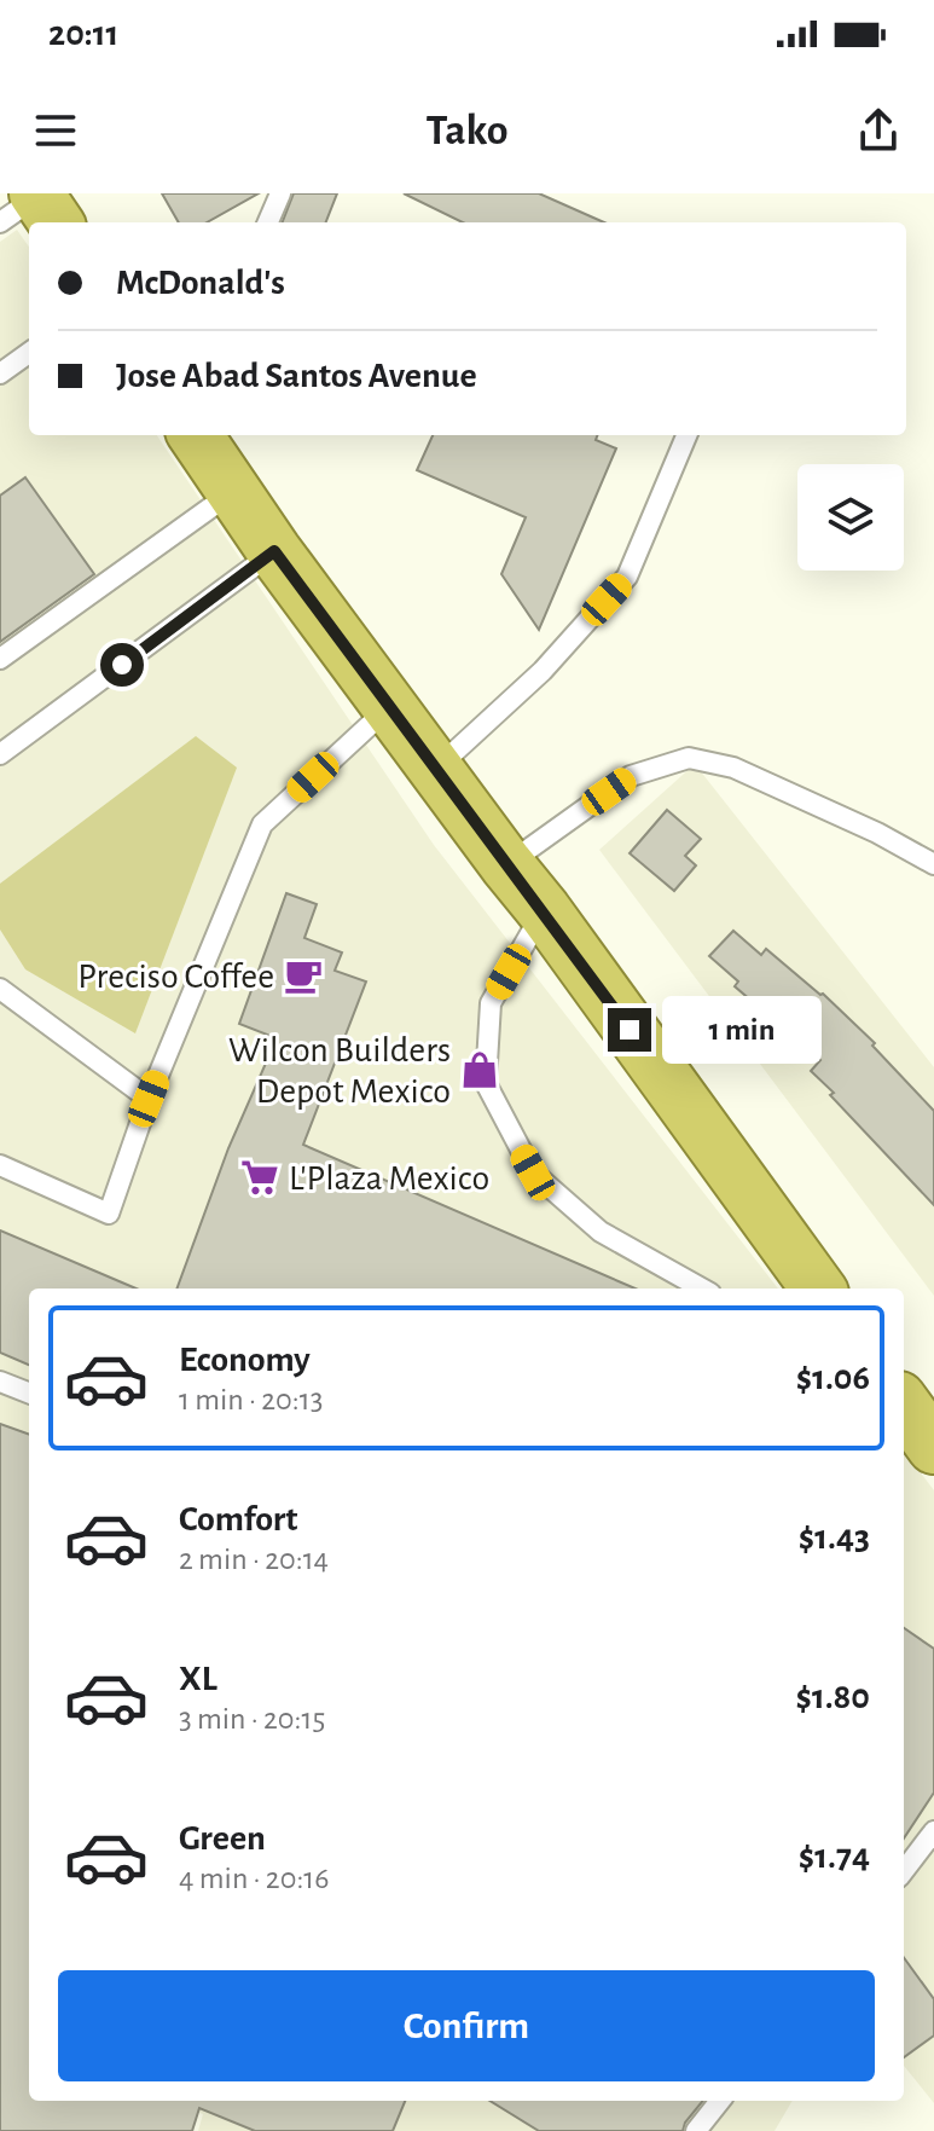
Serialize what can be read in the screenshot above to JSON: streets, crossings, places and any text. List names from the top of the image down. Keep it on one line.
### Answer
{"places":{"cafe":["Preciso Coffee"],"shop":["Wilcon Builders Depot Mexico"],"supermarket":["L'Plaza Mexico"]},"page":{"status":"20:11","header":"Tako","banner":["McDonald's","Jose Abad Santos Avenue"],"bubble":"1 min","list":[{"name":"Economy","note":"1 min · 20:13","value":"$1.06"},{"name":"Comfort","note":"2 min · 20:14","value":"$1.43"},{"name":"XL","note":"3 min · 20:15","value":"$1.80"},{"name":"Green","note":"4 min · 20:16","value":"$1.74"}],"buttons":"Confirm"}}
